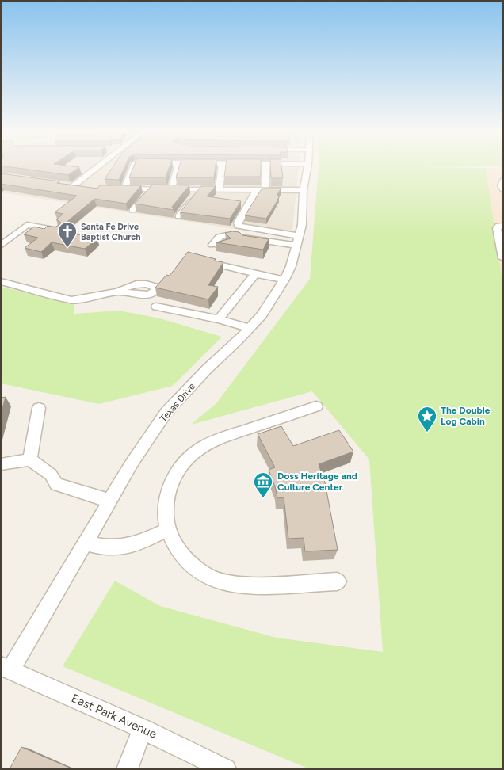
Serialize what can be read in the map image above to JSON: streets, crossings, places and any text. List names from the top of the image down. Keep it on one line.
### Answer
{"streets":{"street":["Texas Drive","East Park Avenue"]},"crossings":[["Texas Drive","East Park Avenue"]],"places":{"church":["Santa Fe Drive Baptist Church"],"place":["The Double Log Cabin"],"museum":["Doss Heritage and Culture Center"]}}
